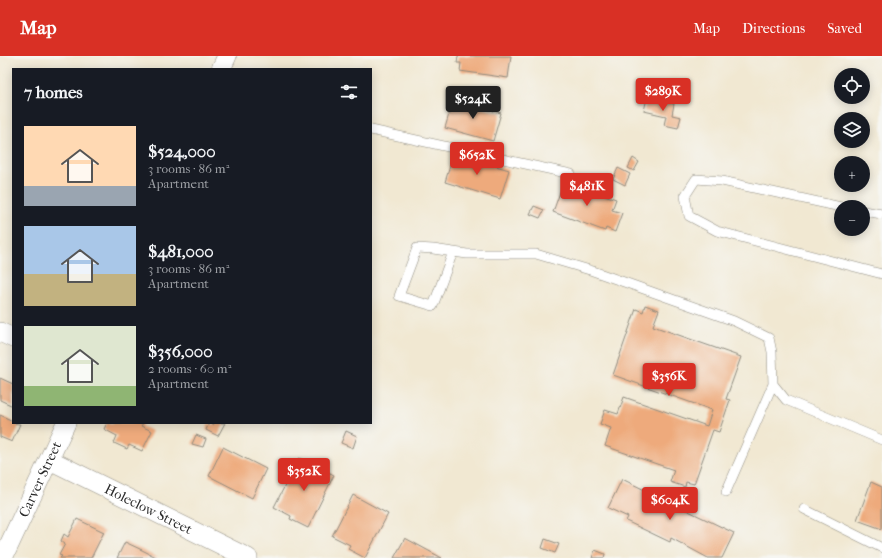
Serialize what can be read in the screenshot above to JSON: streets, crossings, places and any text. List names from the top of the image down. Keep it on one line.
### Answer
{"streets":{"street":["Carver Street","Holeclow Street"]},"crossings":[["Carver Street","Holeclow Street"]],"page":{"header":"Map","nav":["Map","Directions","Saved"],"map_buttons":["+","−"],"heading":"7 homes","price":["$289K","$524K","$652K","$481K","$356K","$352K","$604K"],"list":[{"name":"$524,000","note":"3 rooms · 86 m² · Apartment"},{"name":"$481,000","note":"3 rooms · 86 m² · Apartment"},{"name":"$356,000","note":"2 rooms · 60 m² · Apartment"}]}}
